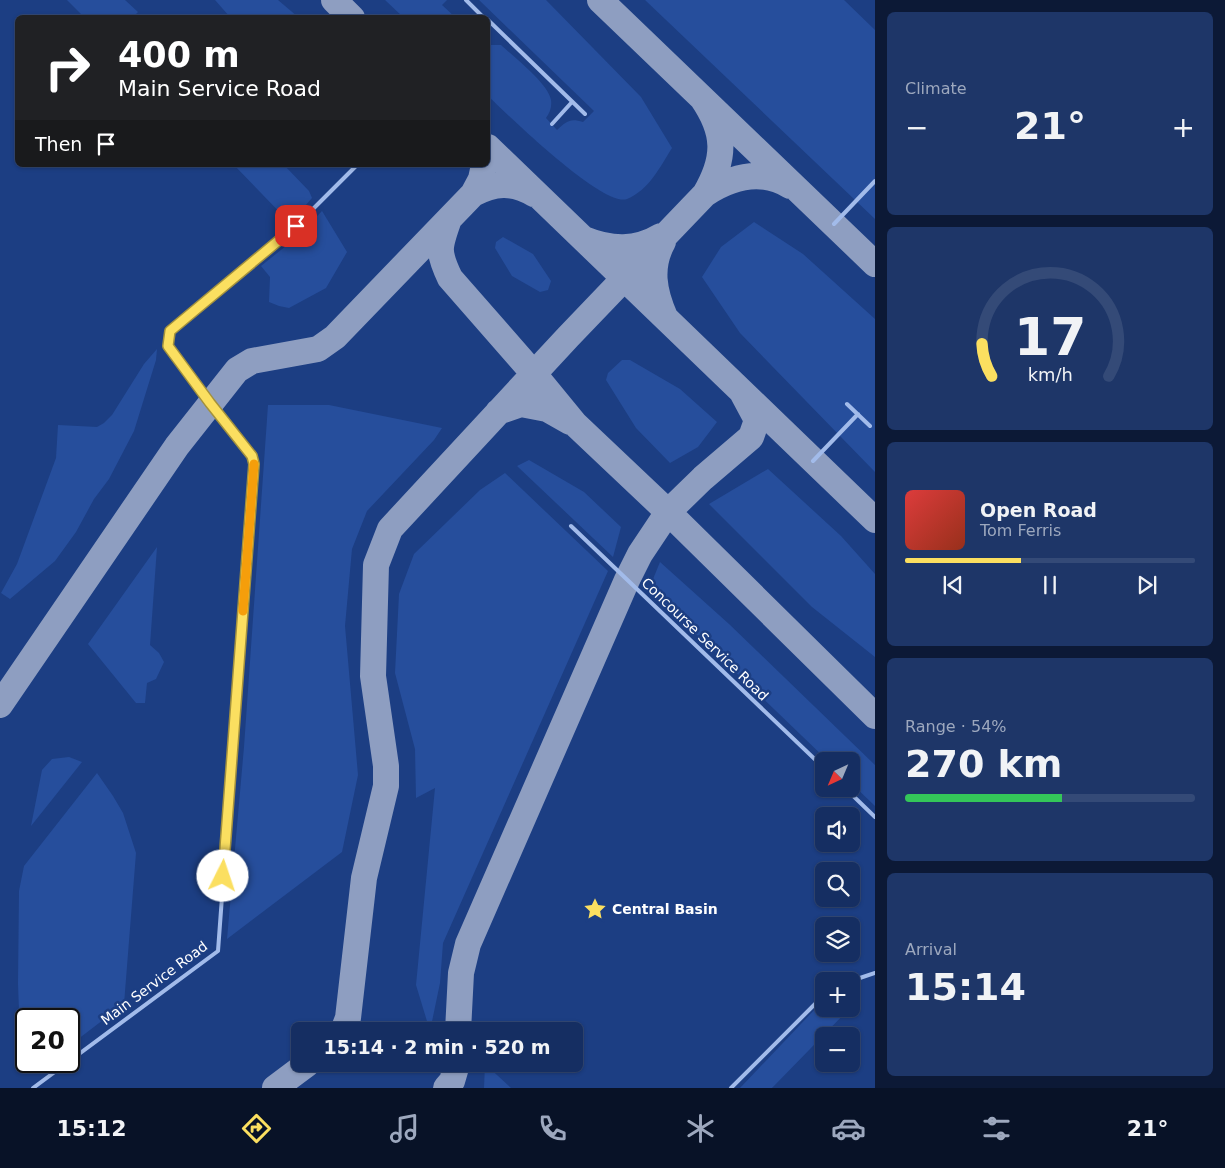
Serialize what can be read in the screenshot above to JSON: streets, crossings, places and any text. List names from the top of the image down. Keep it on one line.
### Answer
{"streets":{"lane":["Concourse Service Road","Main Service Road"]},"places":{"place":["Central Basin"]},"north":"bottom left","page":{"tile":["Climate",["Range · 54%","270 km"],["Arrival","15:14"]],"turn":["400 m","Main Service Road"],"heat":["−","21°","+"],"then":"Then","song":["Open Road","Tom Ferris"],"map_buttons":["+","−"],"limit":"20","trip":"15:14 · 2 min · 520 m","tabs":["15:12","21°"],"gauge":["17","km/h"]}}
